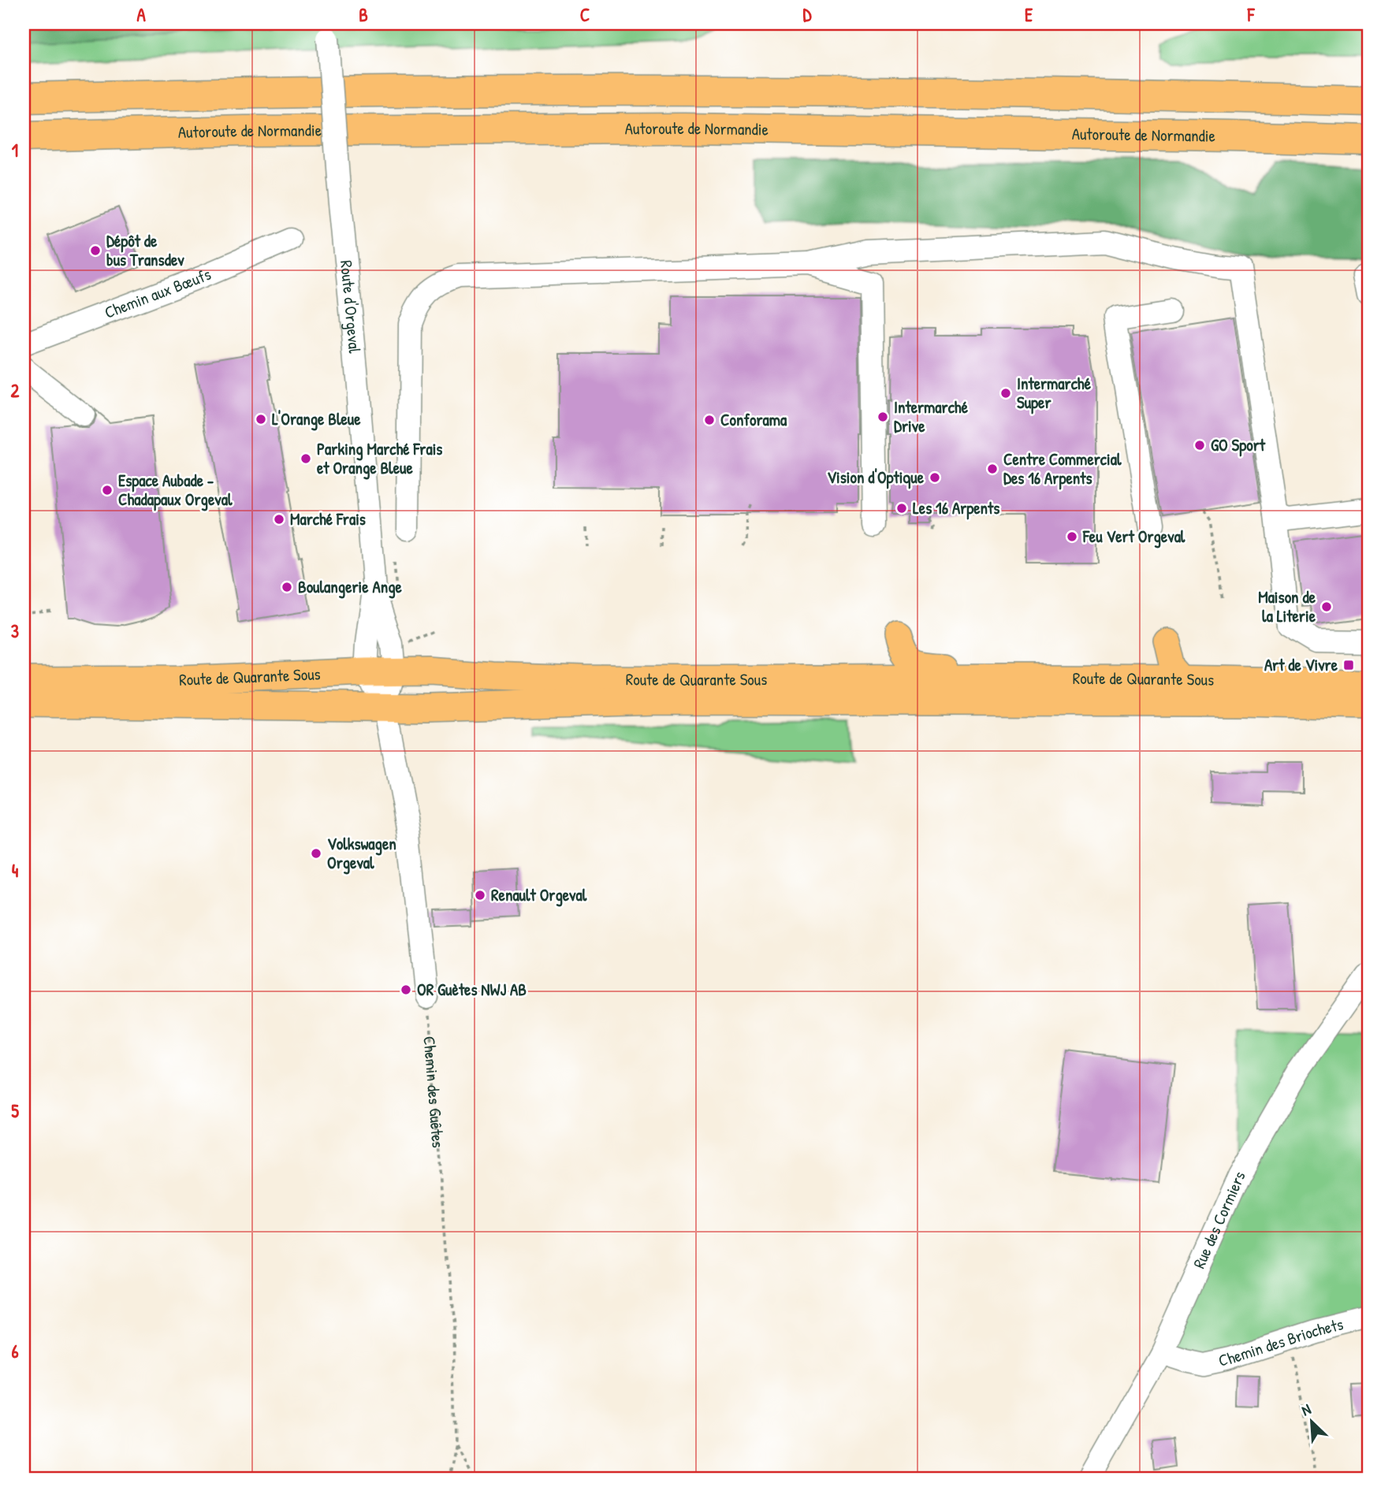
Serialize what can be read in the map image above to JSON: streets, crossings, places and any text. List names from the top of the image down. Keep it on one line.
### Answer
{"streets":{"highway":["Autoroute de Normandie"],"main road":["Route de Quarante Sous"],"street":["Chemin aux Bœufs","Route d'Orgeval","Rue des Cormiers","Chemin des Briochets"],"path":["Chemin des Guêtes"]},"crossings":[["Route d'Orgeval","Route de Quarante Sous"],["Rue des Cormiers","Chemin des Briochets"]],"places":{"other":["Dépôt de bus Transdev","Intermarché Super","Intermarché Drive","L'Orange Bleue","Conforama","GO Sport","Parking Marché Frais et Orange Bleue","Centre Commercial Des 16 Arpents","Vision d'Optique","Espace Aubade - Chadapaux Orgeval","Les 16 Arpents","Marché Frais","Feu Vert Orgeval","Boulangerie Ange","Maison de la Literie","Volkswagen Orgeval","Renault Orgeval","OR Guètes NWJ AB"],"transit":["Art de Vivre"]},"north":"top left","grid":{"columns":["A","B","C","D","E","F"],"rows":["1","2","3","4","5","6"]}}
